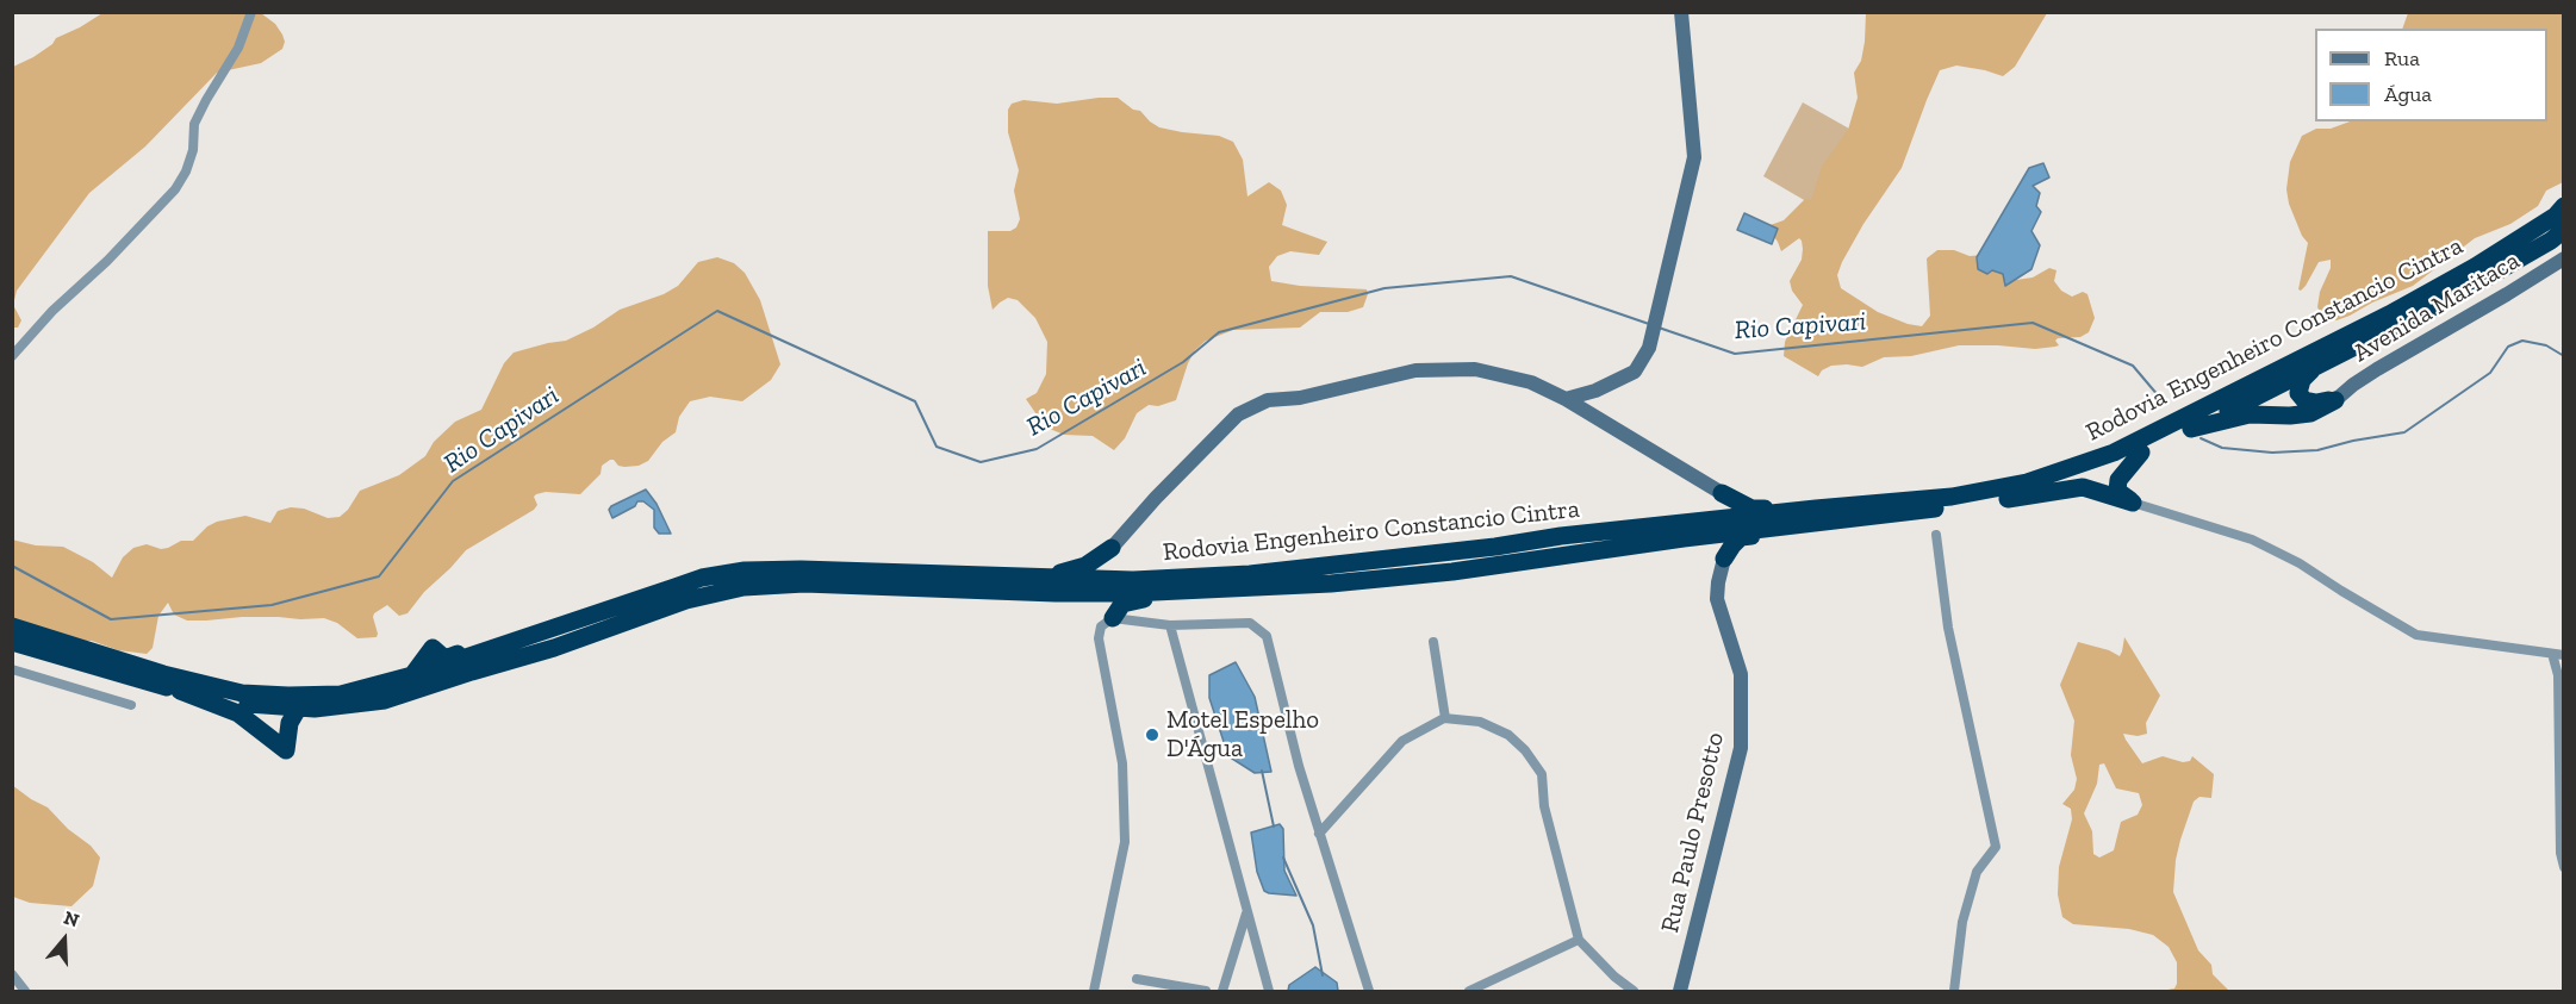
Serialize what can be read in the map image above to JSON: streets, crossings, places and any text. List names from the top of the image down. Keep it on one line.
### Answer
{"streets":{"highway":["Rodovia Engenheiro Constancio Cintra"],"street":["Avenida Maritaca","Rua Paulo Presotto"]},"water":["Rio Capivari"],"places":["Motel Espelho D'Água"],"legend":["Rua","Água"],"north":"top"}
